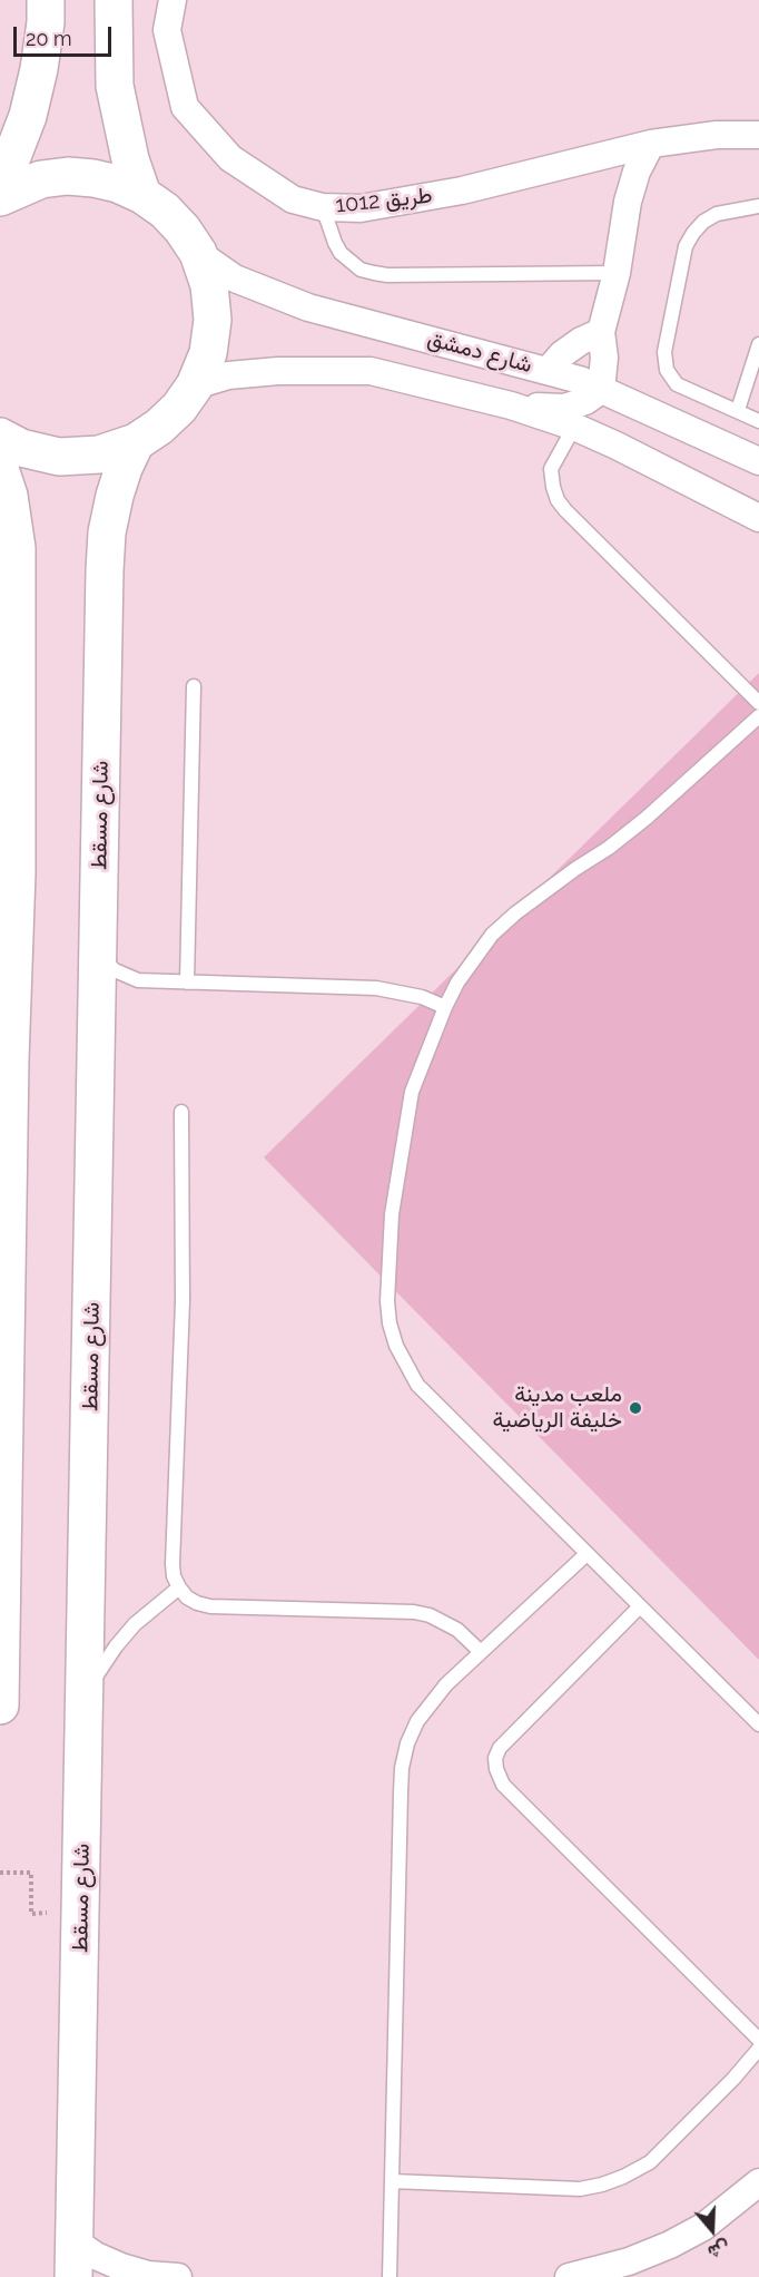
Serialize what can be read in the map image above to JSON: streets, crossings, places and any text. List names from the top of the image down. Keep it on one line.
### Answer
{"streets":{"street":["طريق 1012","شارع دمشق","شارع مسقط"]},"places":["ملعب مدينة خليفة الرياضية"],"scale_bar":"20 m","north":"bottom"}
